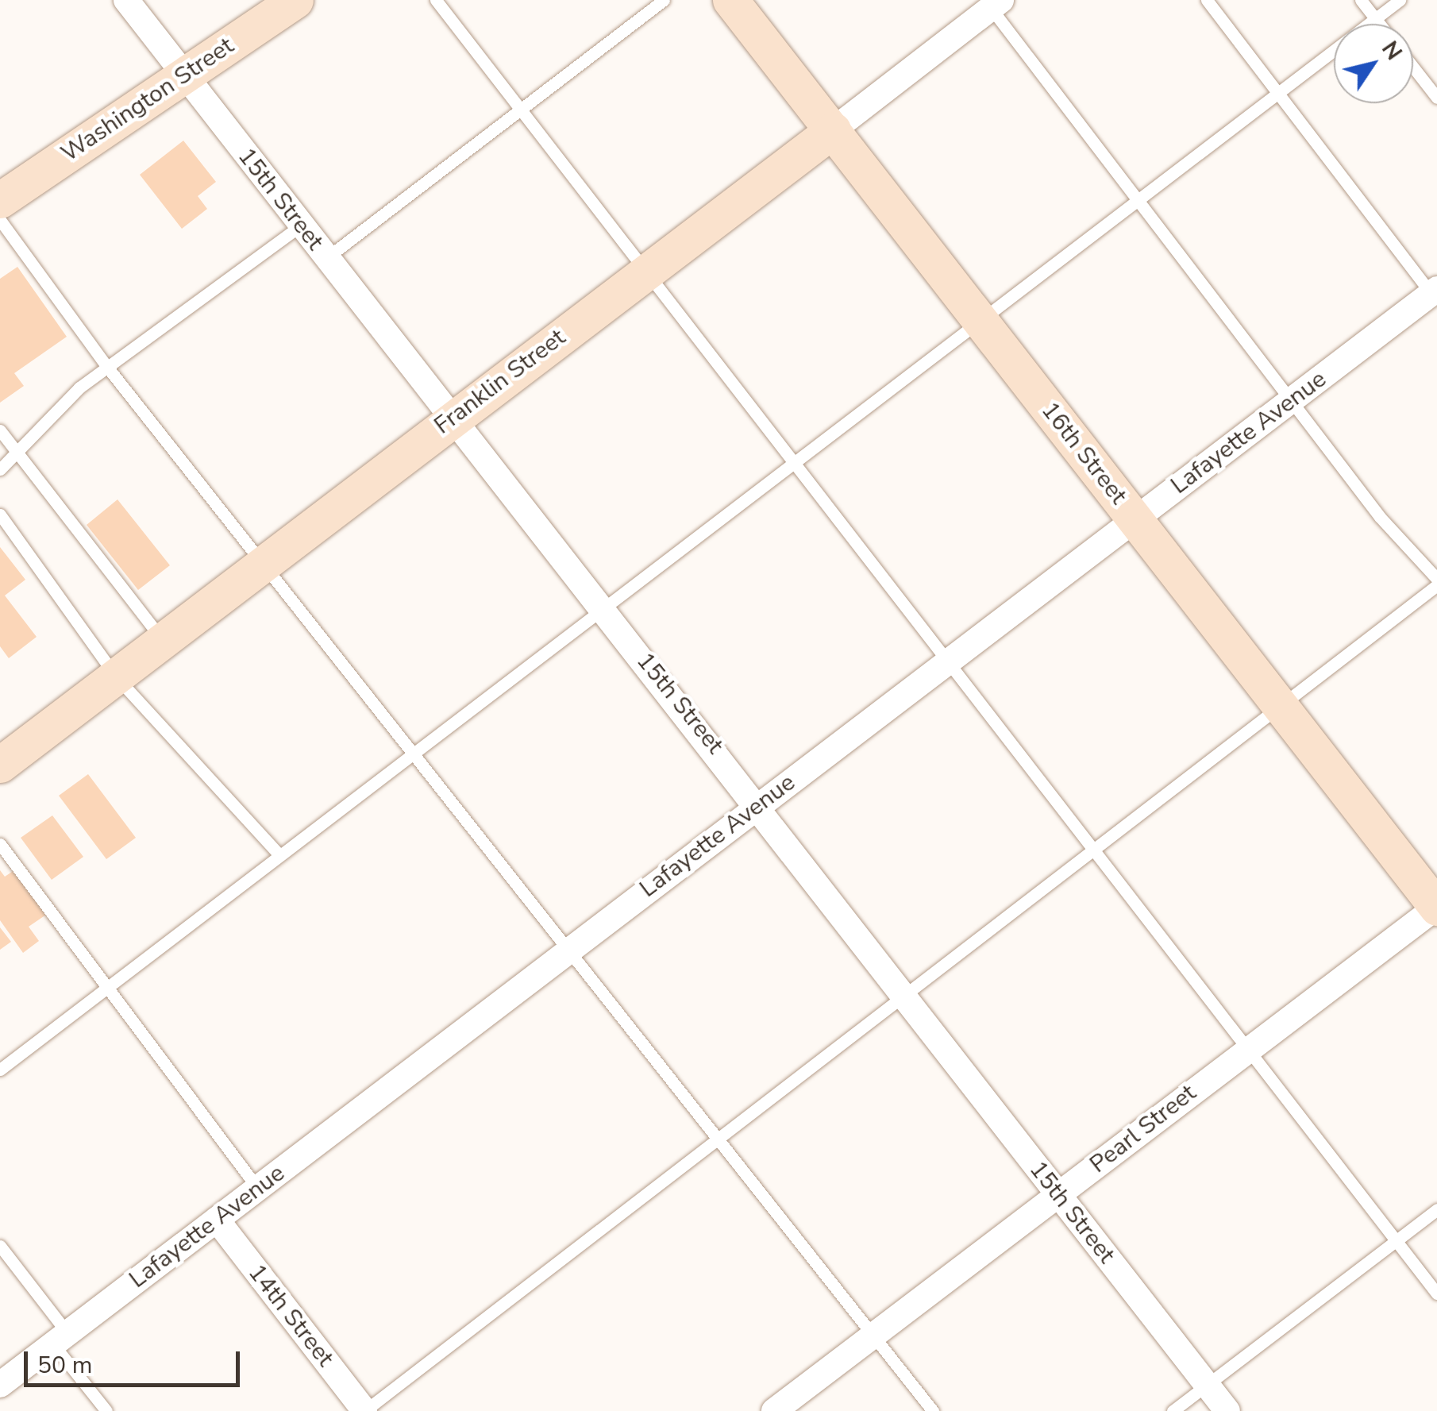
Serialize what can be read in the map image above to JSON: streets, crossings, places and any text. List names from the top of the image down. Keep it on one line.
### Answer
{"streets":{"street":["Washington Street","15th Street","Franklin Street","Lafayette Avenue","16th Street","Pearl Street","14th Street"]},"crossings":[["Washington Street","15th Street"],["15th Street","Franklin Street"],["15th Street","Lafayette Avenue"],["15th Street","Pearl Street"],["Franklin Street","16th Street"],["Lafayette Avenue","16th Street"],["Lafayette Avenue","14th Street"],["16th Street","Pearl Street"]],"scale_bar":"50 m","north":"top right"}
